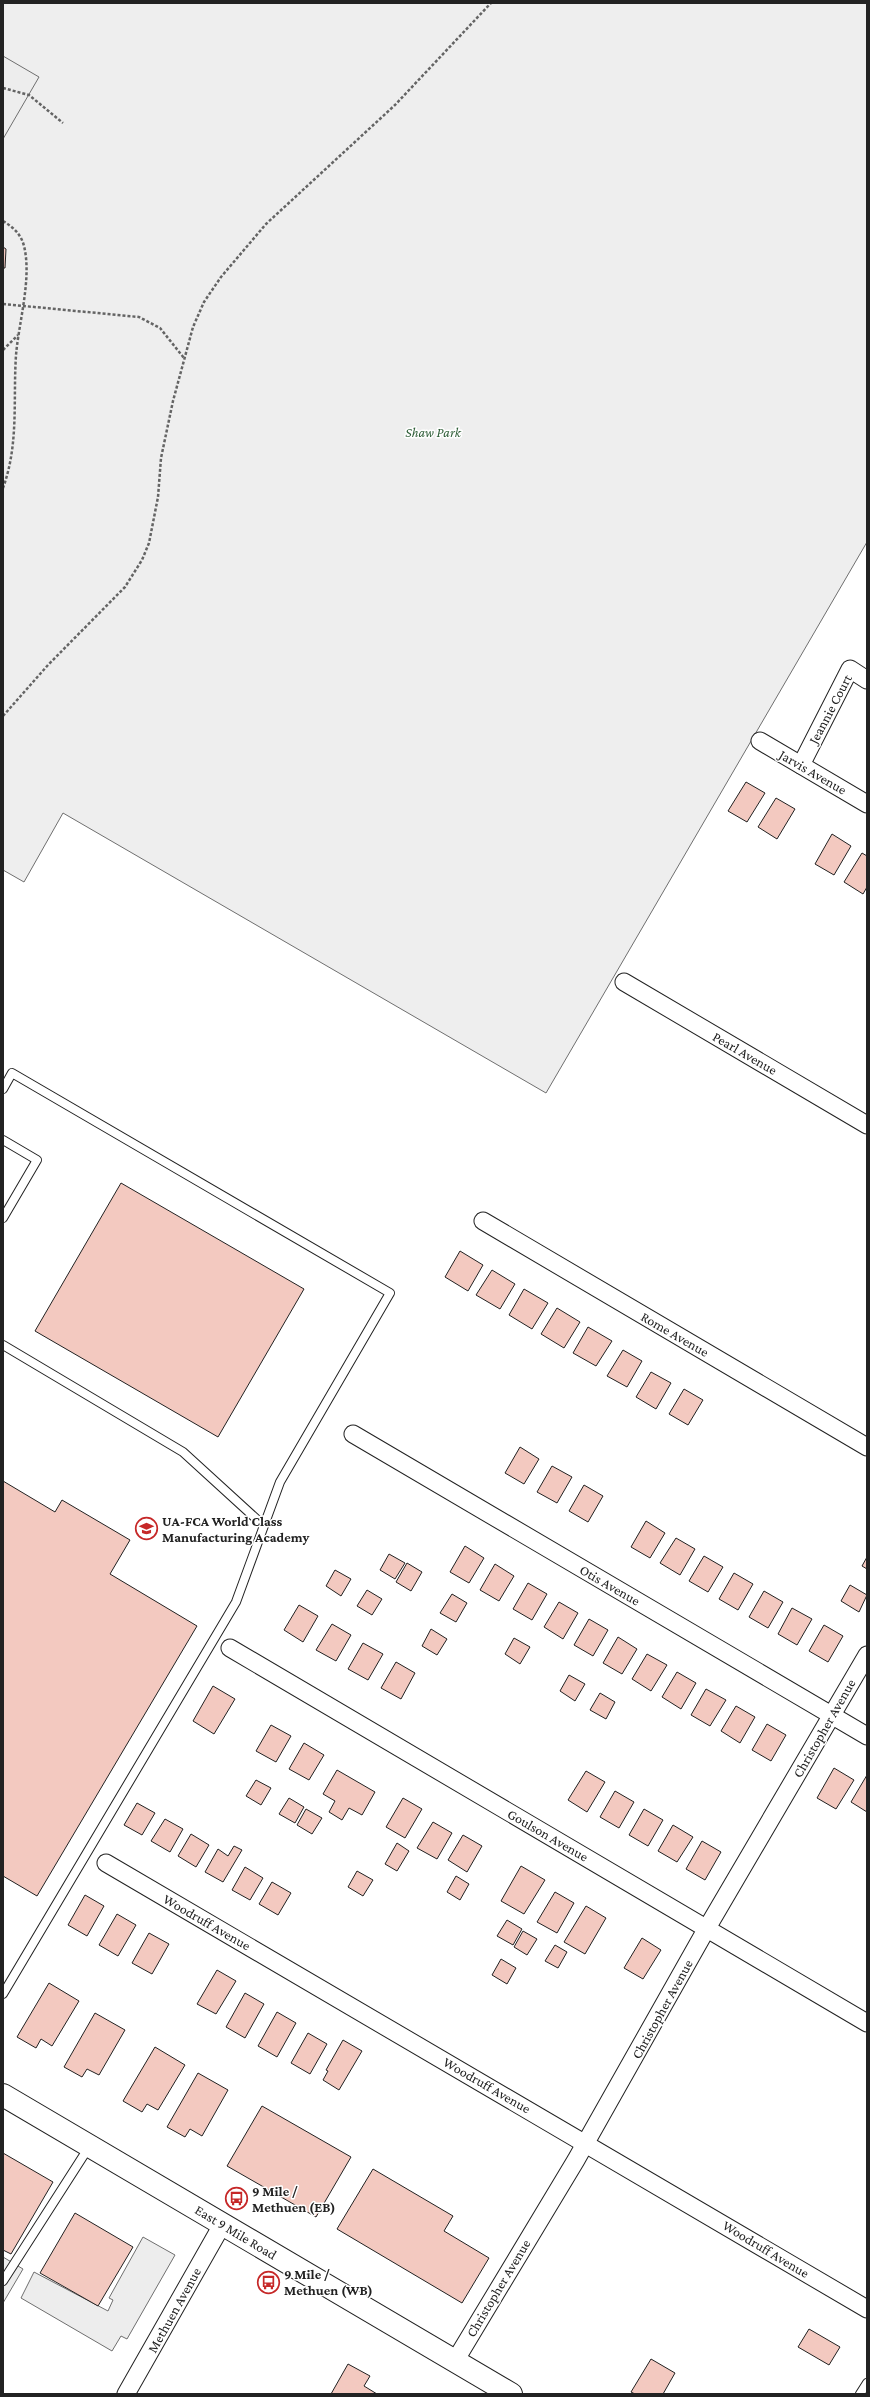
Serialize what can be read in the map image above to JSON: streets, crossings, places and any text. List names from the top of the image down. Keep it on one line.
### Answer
{"streets":{"main road":["East 9 Mile Road"],"street":["Jeannie Court","Jarvis Avenue","Pearl Avenue","Rome Avenue","Otis Avenue","Christopher Avenue","Goulson Avenue","Woodruff Avenue","Methuen Avenue"]},"crossings":[["Jeannie Court","Jarvis Avenue"],["Otis Avenue","Christopher Avenue"],["Christopher Avenue","Goulson Avenue"],["Christopher Avenue","Woodruff Avenue"],["Christopher Avenue","East 9 Mile Road"],["East 9 Mile Road","Methuen Avenue"]],"parks":["Shaw Park"],"places":{"school or university":["UA-FCA World Class Manufacturing Academy"],"bus stop":["9 Mile / Methuen (EB)","9 Mile / Methuen (WB)"]}}
